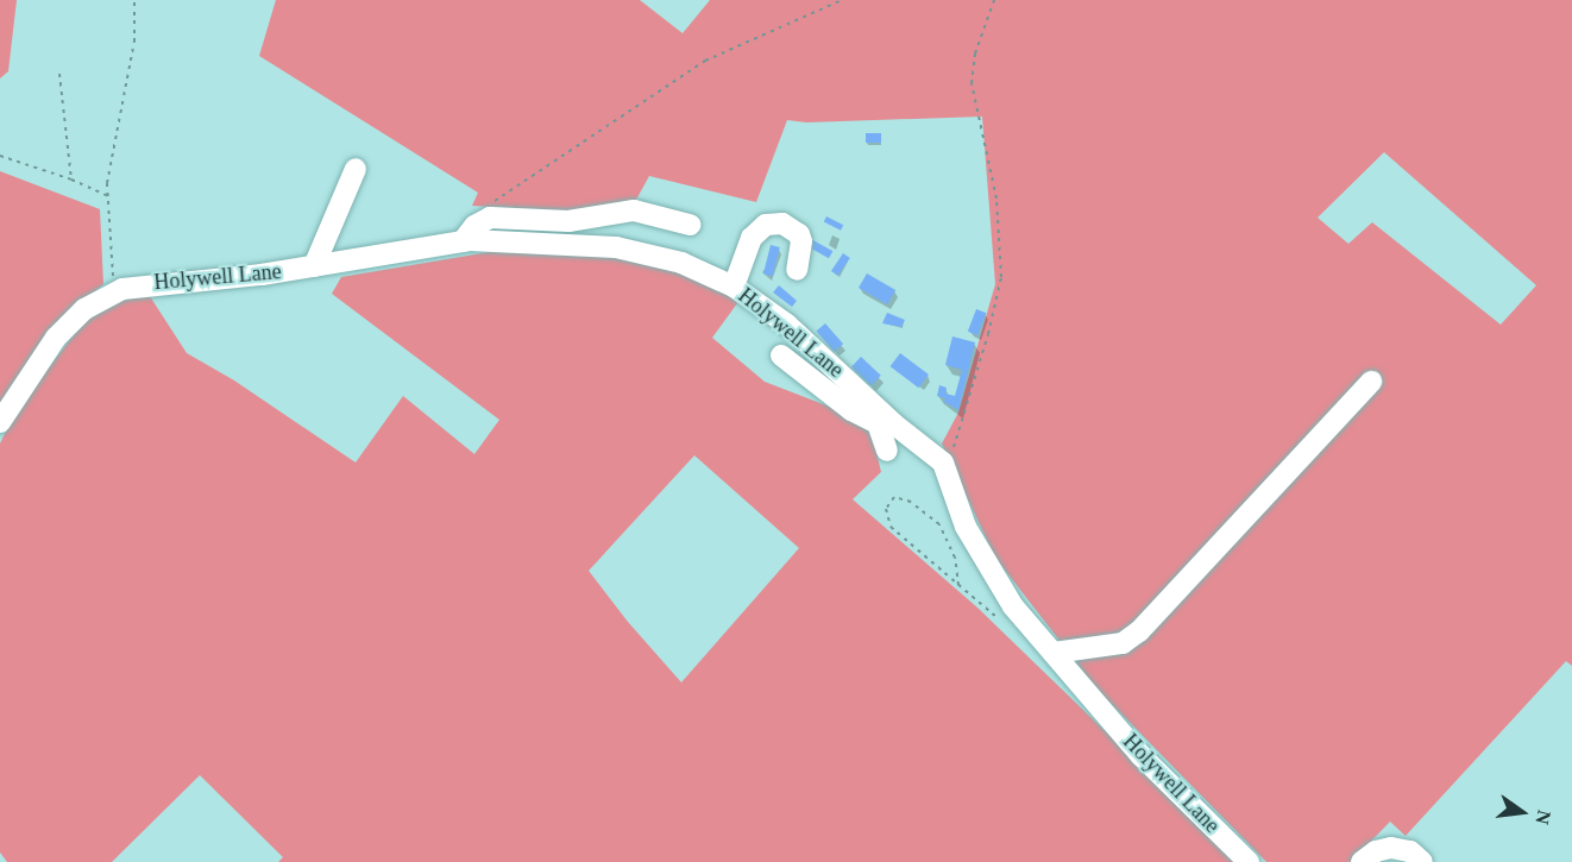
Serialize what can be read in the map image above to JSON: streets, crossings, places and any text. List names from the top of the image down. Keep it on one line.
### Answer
{"streets":{"street":["Holywell Lane"]},"north":"right"}
